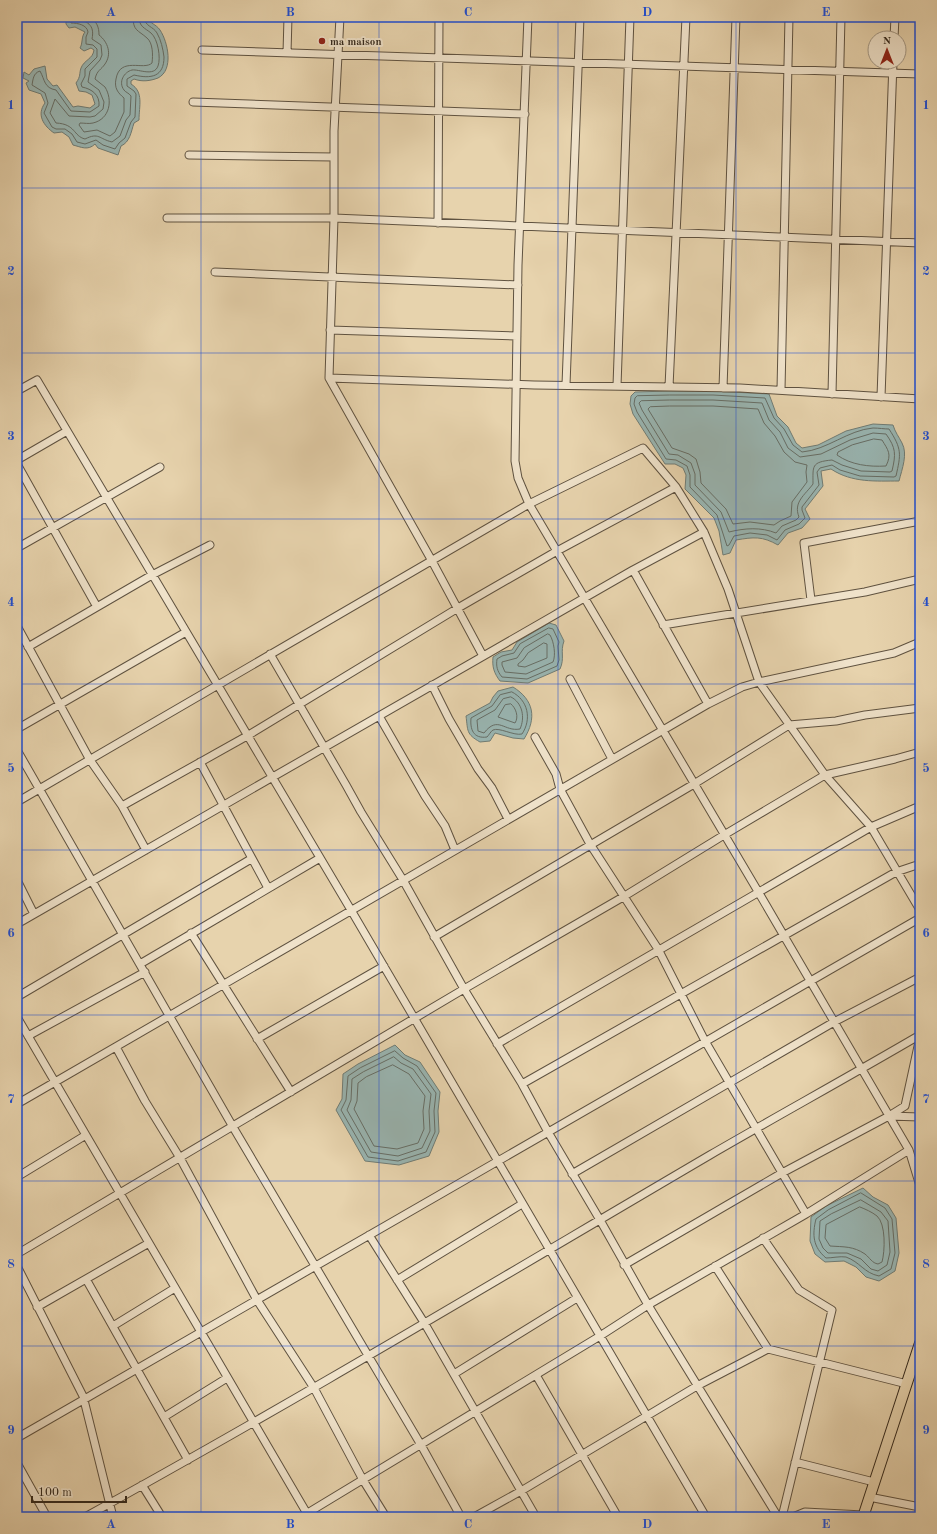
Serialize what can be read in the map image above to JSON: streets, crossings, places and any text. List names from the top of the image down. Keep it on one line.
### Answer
{"places":["ma maison"],"scale_bar":"100 m","north":"top","grid":{"columns":["A","B","C","D","E"],"rows":["1","2","3","4","5","6","7","8","9"]}}
